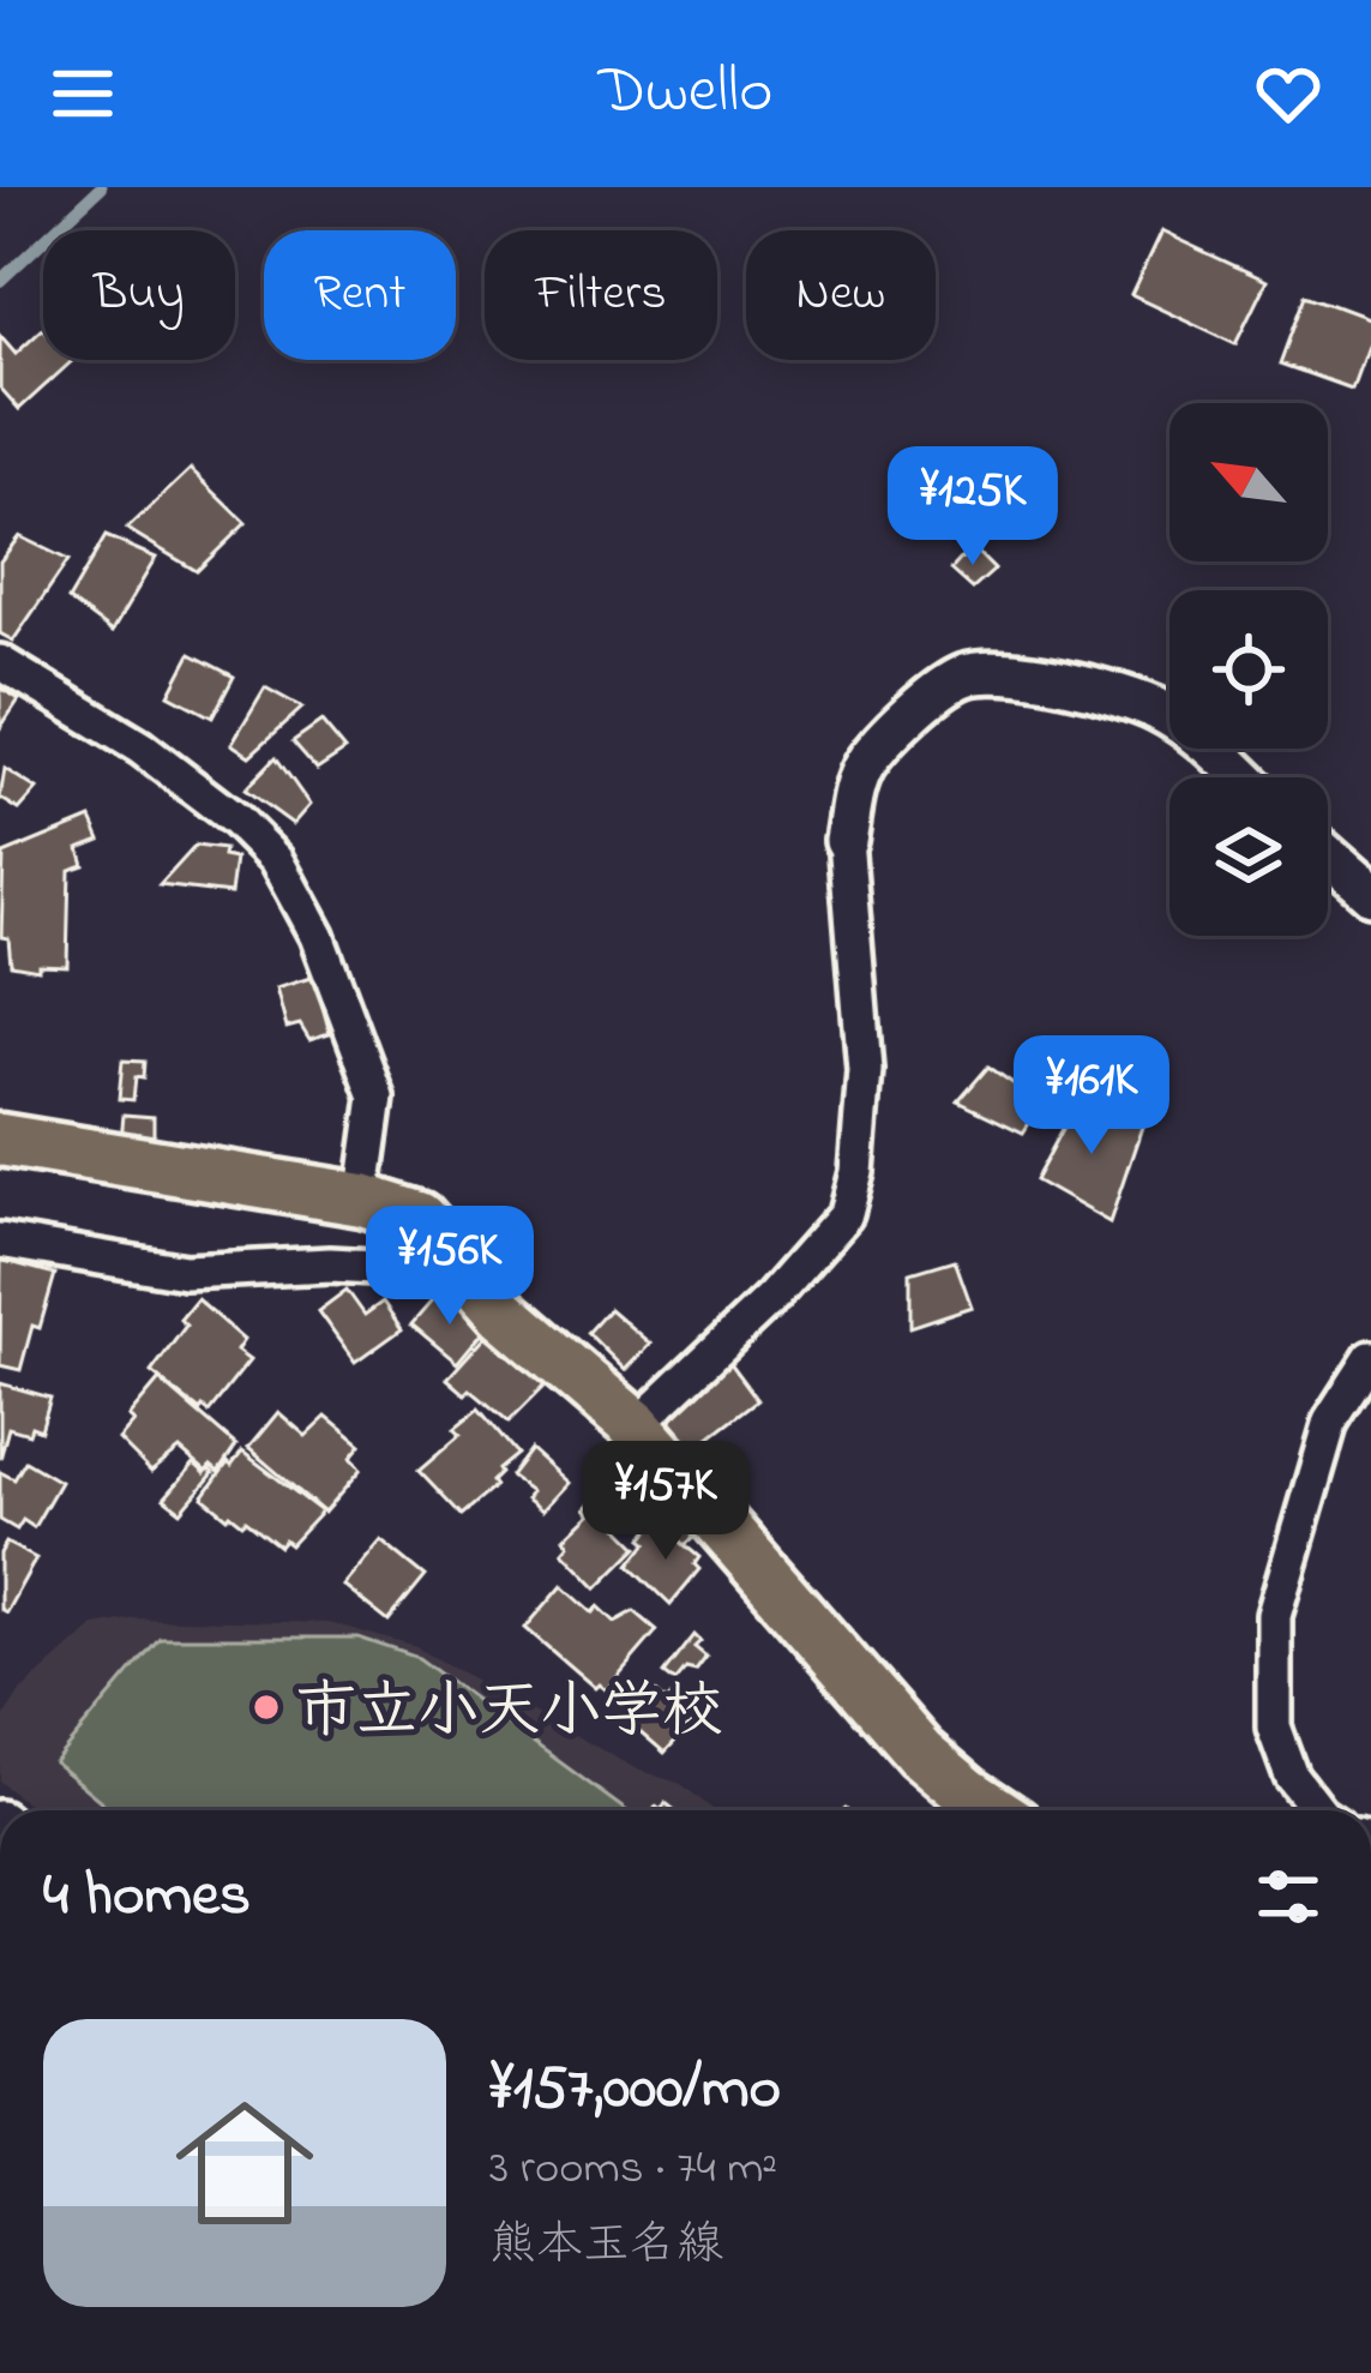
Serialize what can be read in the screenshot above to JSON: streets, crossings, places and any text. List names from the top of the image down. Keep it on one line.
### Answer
{"places":["市立小天小学校"],"north":"top left","page":{"header":"Dwello","chip":["Buy","Rent","Filters","New"],"price":["¥125K","¥161K","¥156K","¥157K"],"heading":"4 homes","list":[{"name":"¥157,000/mo","note":"3 rooms · 74 m² · 熊本玉名線"}]}}
